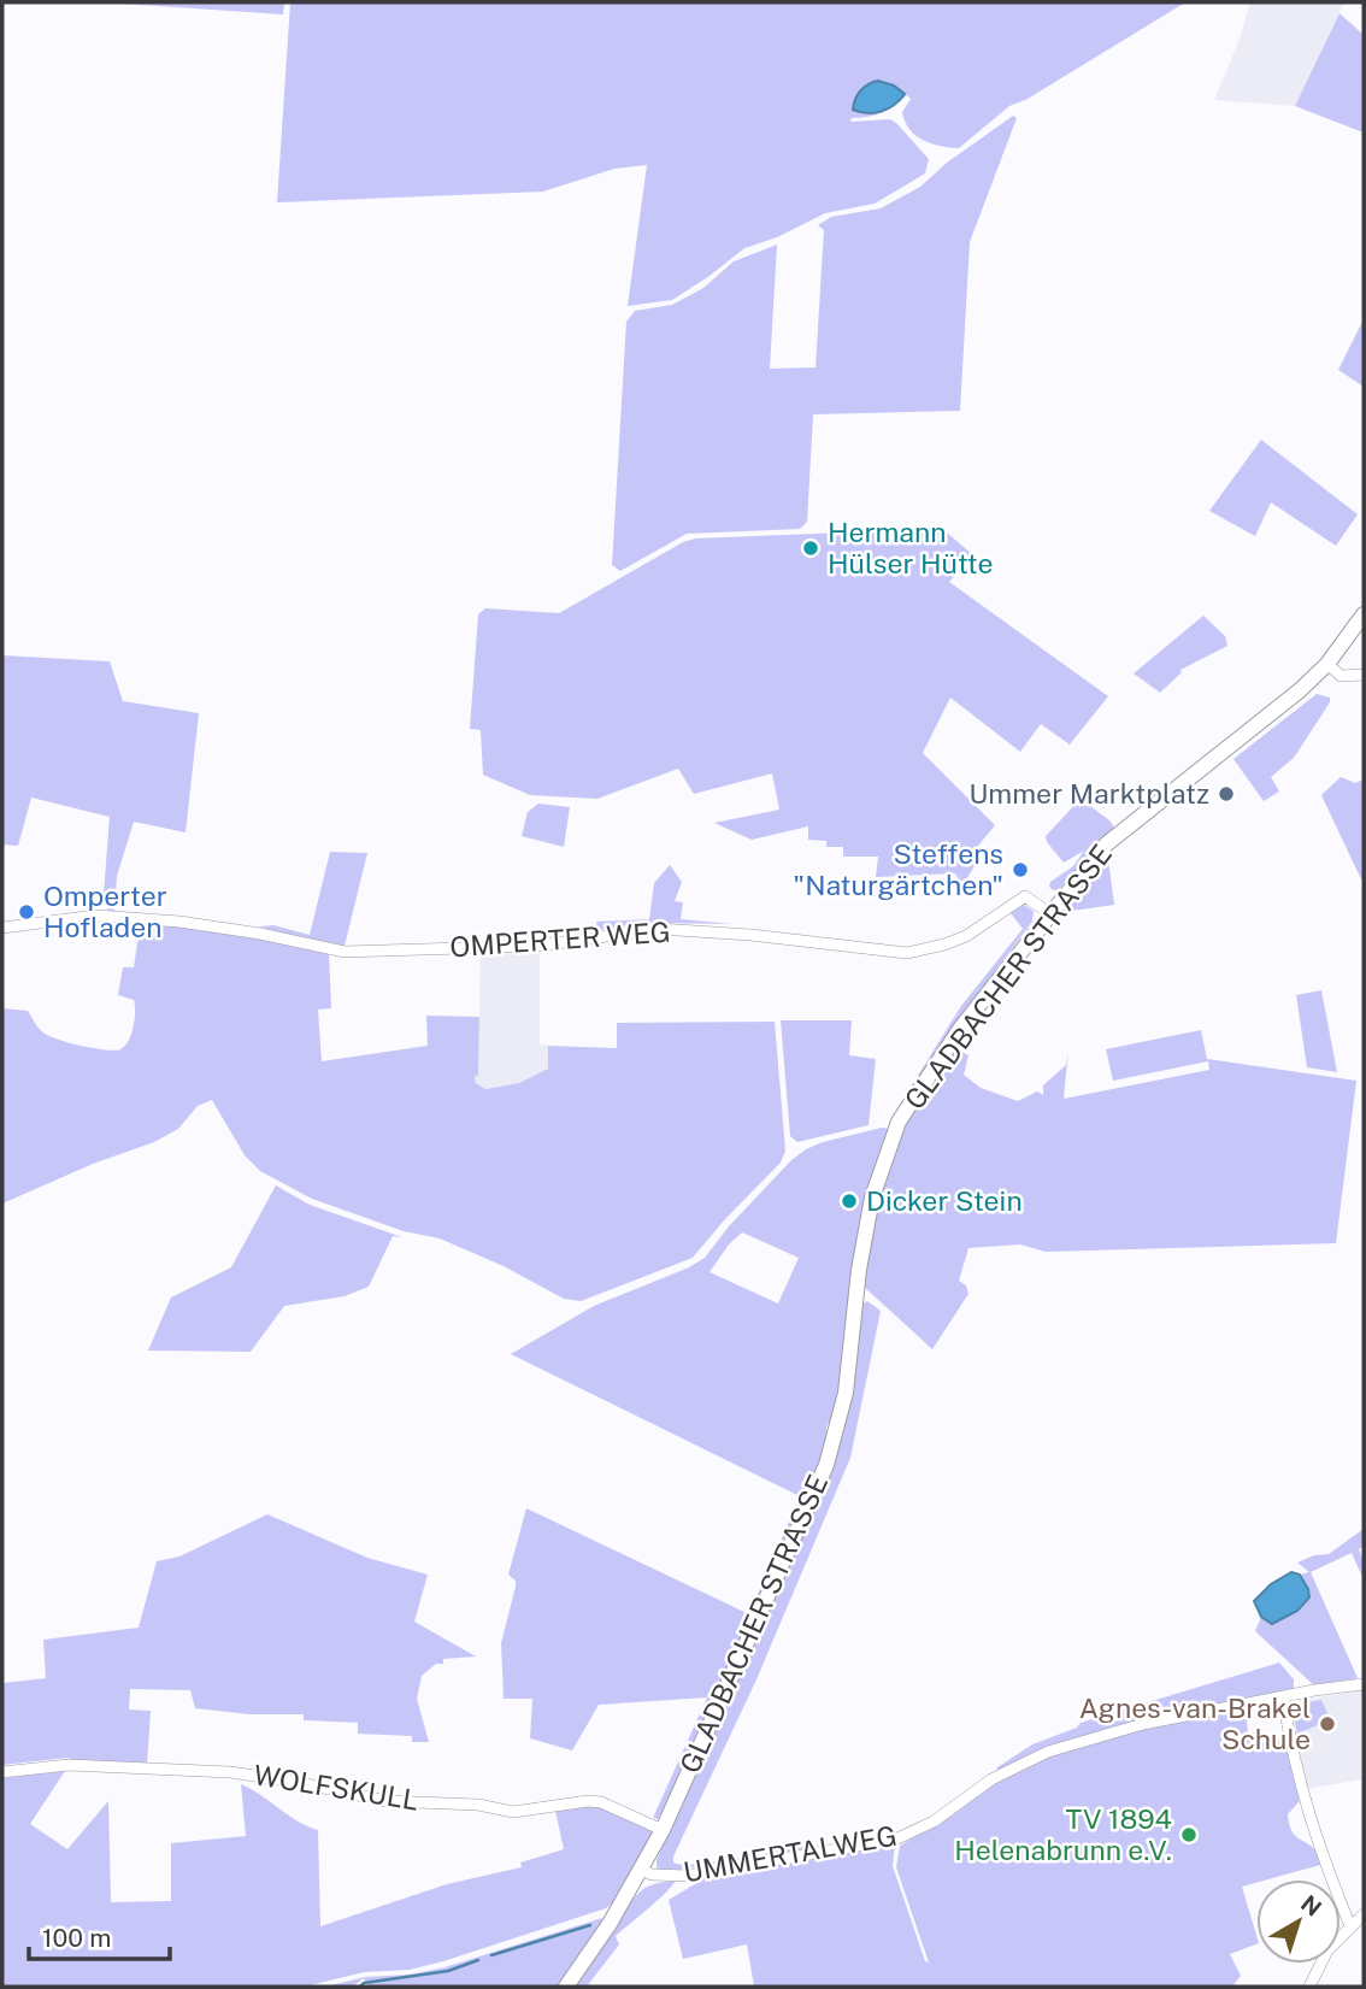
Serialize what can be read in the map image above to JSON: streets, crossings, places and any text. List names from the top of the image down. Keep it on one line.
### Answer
{"streets":{"main road":["GLADBACHER STRASSE"],"street":["OMPERTER WEG","WOLFSKULL","UMMERTALWEG"]},"crossings":[["OMPERTER WEG","GLADBACHER STRASSE"],["GLADBACHER STRASSE","WOLFSKULL"],["GLADBACHER STRASSE","UMMERTALWEG"]],"places":["Hermann Hülser Hütte","Ummer Marktplatz","Steffens \"Naturgärtchen\"","Omperter Hofladen","Dicker Stein","Agnes-van-Brakel Schule","TV 1894 Helenabrunn e.V."],"scale_bar":"100 m","north":"top right"}
